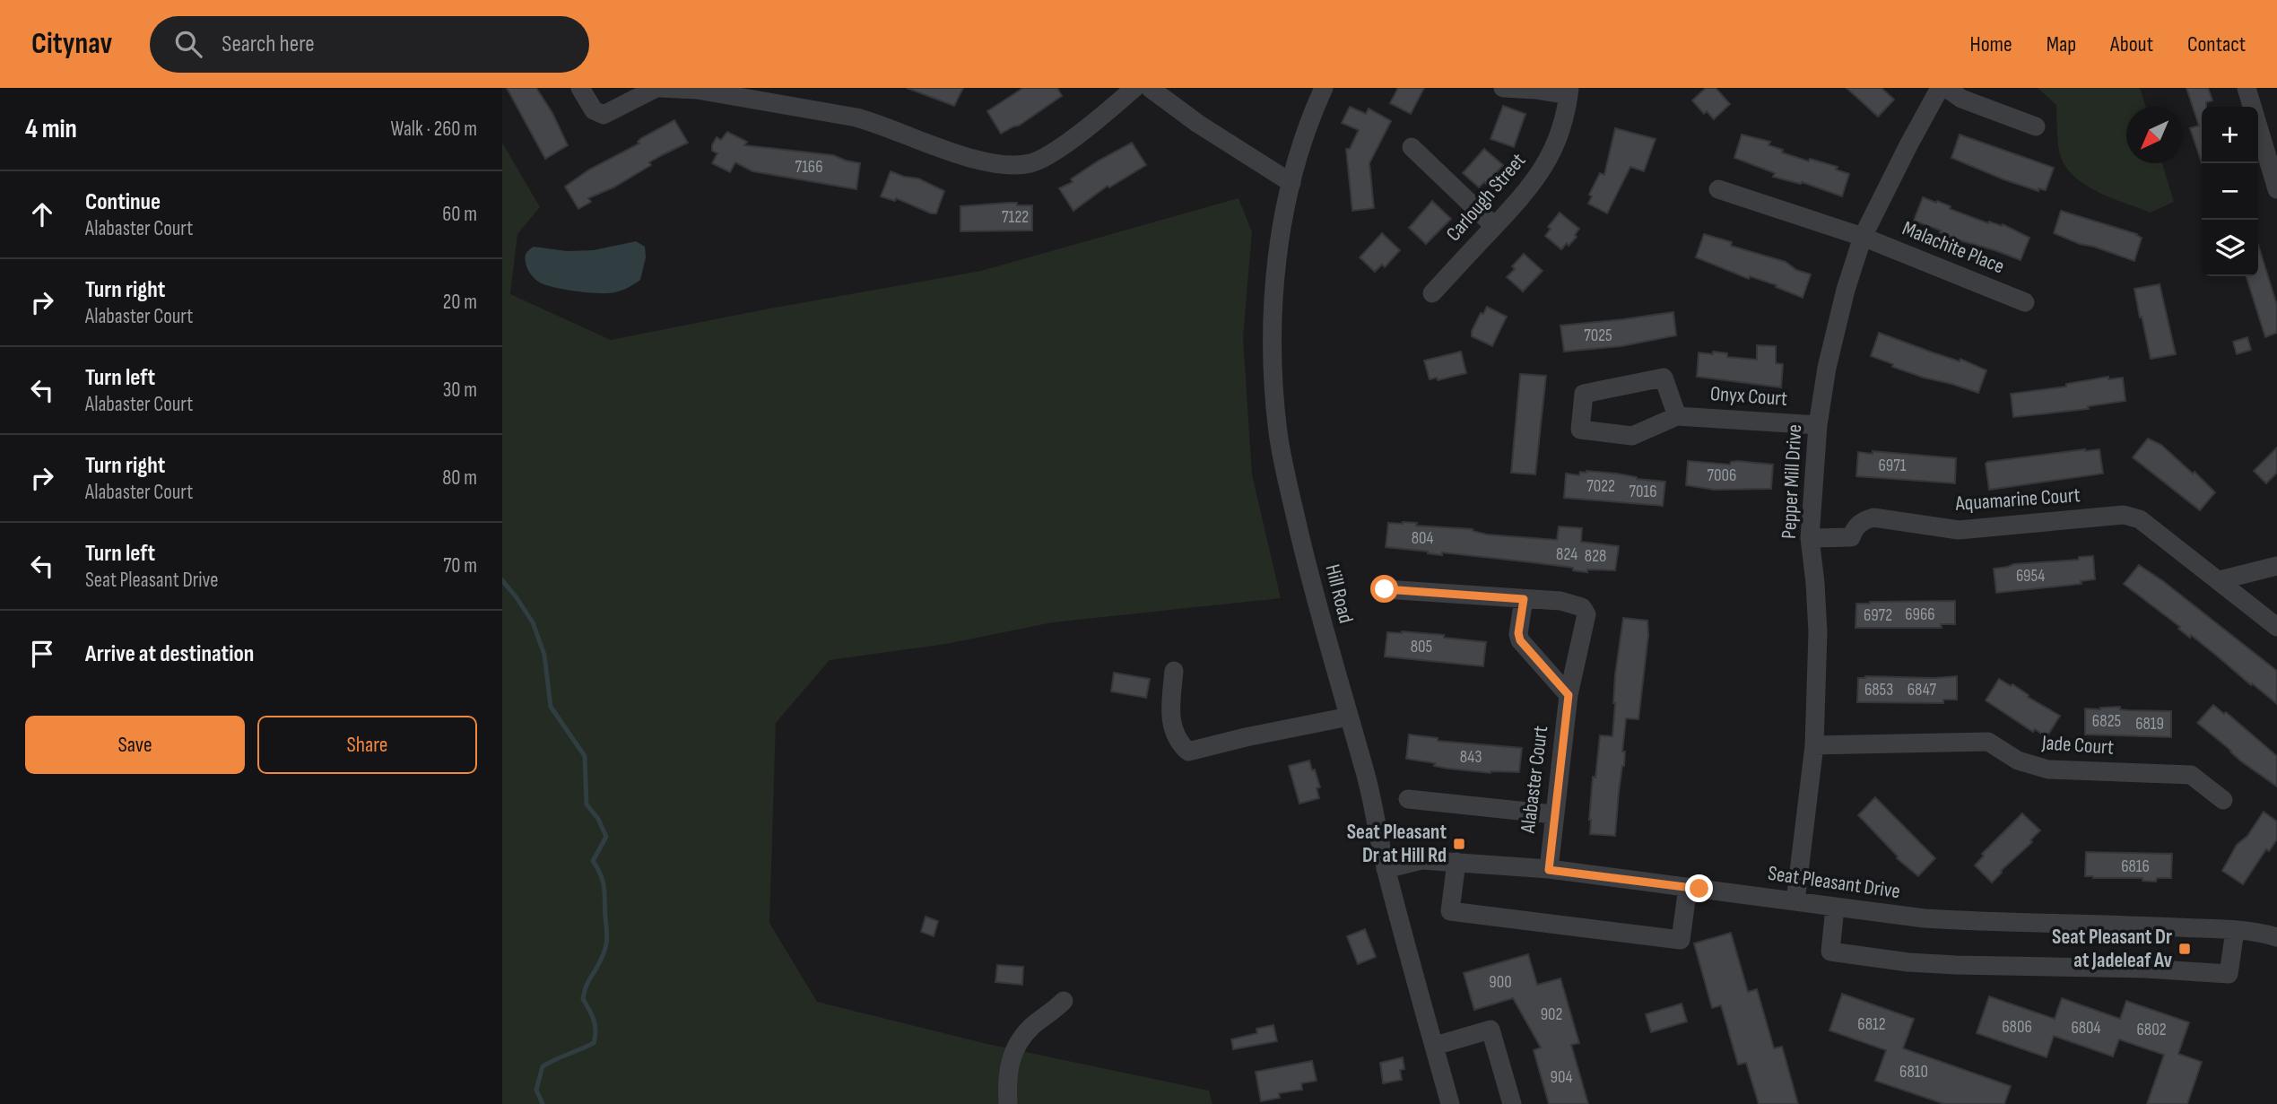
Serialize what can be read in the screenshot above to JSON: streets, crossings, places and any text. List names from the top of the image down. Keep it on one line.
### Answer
{"streets":{"street":["Carlough Street","Malachite Place","Onyx Court","Pepper Mill Drive","Aquamarine Court","Hill Road","Jade Court","Alabaster Court","Seat Pleasant Drive"]},"crossings":[["Malachite Place","Pepper Mill Drive"],["Onyx Court","Pepper Mill Drive"],["Pepper Mill Drive","Aquamarine Court"],["Pepper Mill Drive","Jade Court"],["Pepper Mill Drive","Seat Pleasant Drive"],["Hill Road","Seat Pleasant Drive"],["Alabaster Court","Seat Pleasant Drive"]],"places":{"transit":["Seat Pleasant Dr at Hill Rd","Seat Pleasant Dr at Jadeleaf Av"]},"house_numbers":["7166","7122","7025","6971","7006","7022","7016","804","824","828","6954","6966","6972","805","6853","6847","6825","6819","843","6816","900","902","6812","6806","6804","6802","6810","904"],"north":"bottom left","page":{"header":"Citynav","search":"Search here","nav":["Home","Map","About","Contact"],"heading":["4 min","Walk · 260 m"],"map_buttons":["+","−"],"list":[["Continue","Alabaster Court","60 m"],["Turn right","Alabaster Court","20 m"],["Turn left","Alabaster Court","30 m"],["Turn right","Alabaster Court","80 m"],["Turn left","Seat Pleasant Drive","70 m"],"Arrive at destination"],"buttons":["Save","Share"]}}
